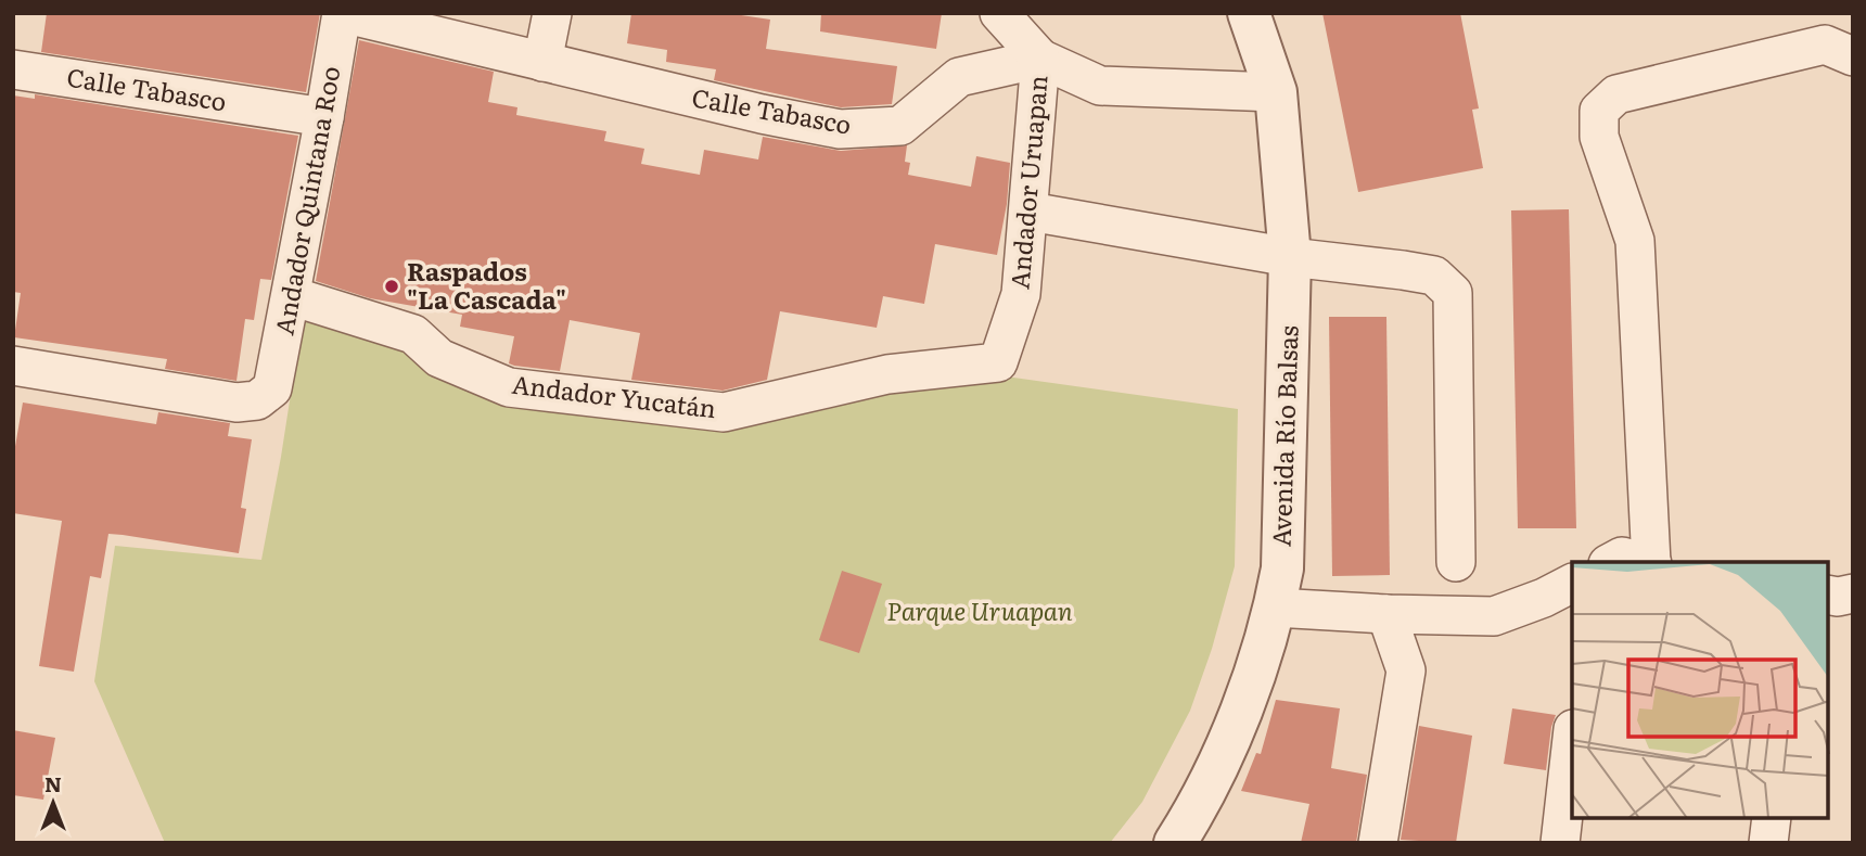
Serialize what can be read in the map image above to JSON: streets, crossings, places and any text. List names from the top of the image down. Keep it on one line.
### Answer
{"streets":{"street":["Calle Tabasco","Andador Uruapan","Andador Quintana Roo","Andador Yucatán","Avenida Río Balsas"]},"crossings":[["Calle Tabasco","Andador Uruapan"],["Calle Tabasco","Andador Quintana Roo"],["Andador Uruapan","Andador Yucatán"],["Andador Quintana Roo","Andador Yucatán"]],"parks":["Parque Uruapan"],"places":["Raspados \"La Cascada\""],"north":"top"}
